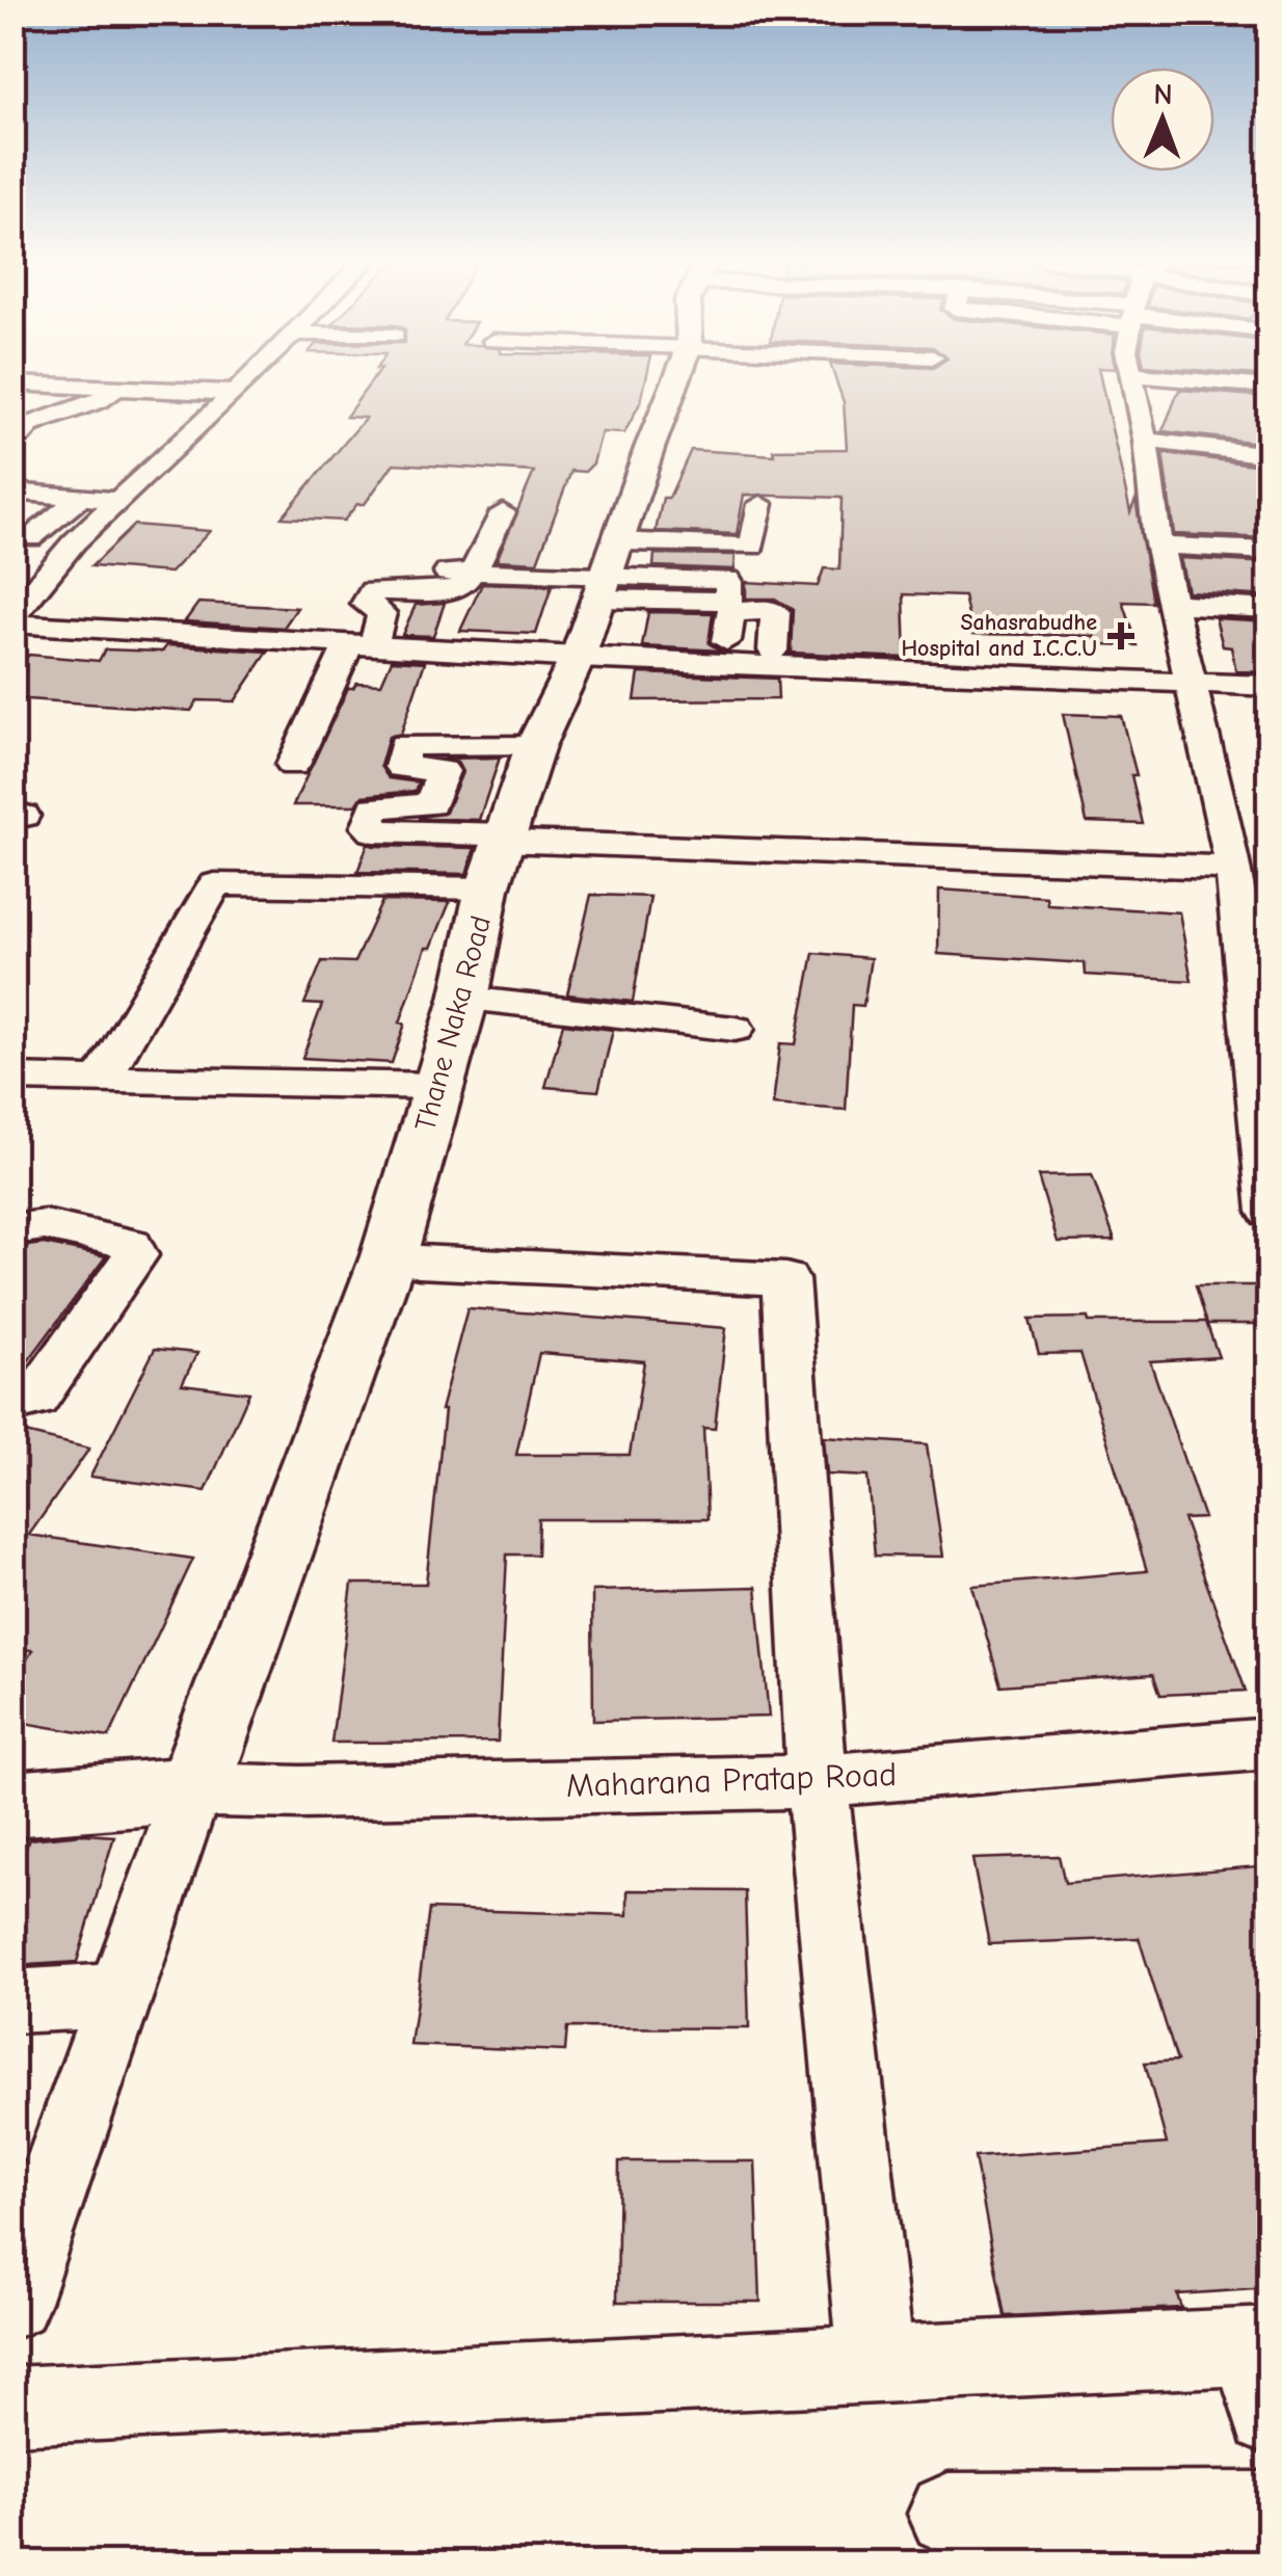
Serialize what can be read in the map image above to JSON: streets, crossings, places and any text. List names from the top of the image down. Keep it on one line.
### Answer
{"streets":{"main road":["Thane Naka Road"],"street":["Maharana Pratap Road"]},"crossings":[["Thane Naka Road","Maharana Pratap Road"]],"places":{"health":["Sahasrabudhe Hospital and I.C.C.U"]},"north":"top"}
